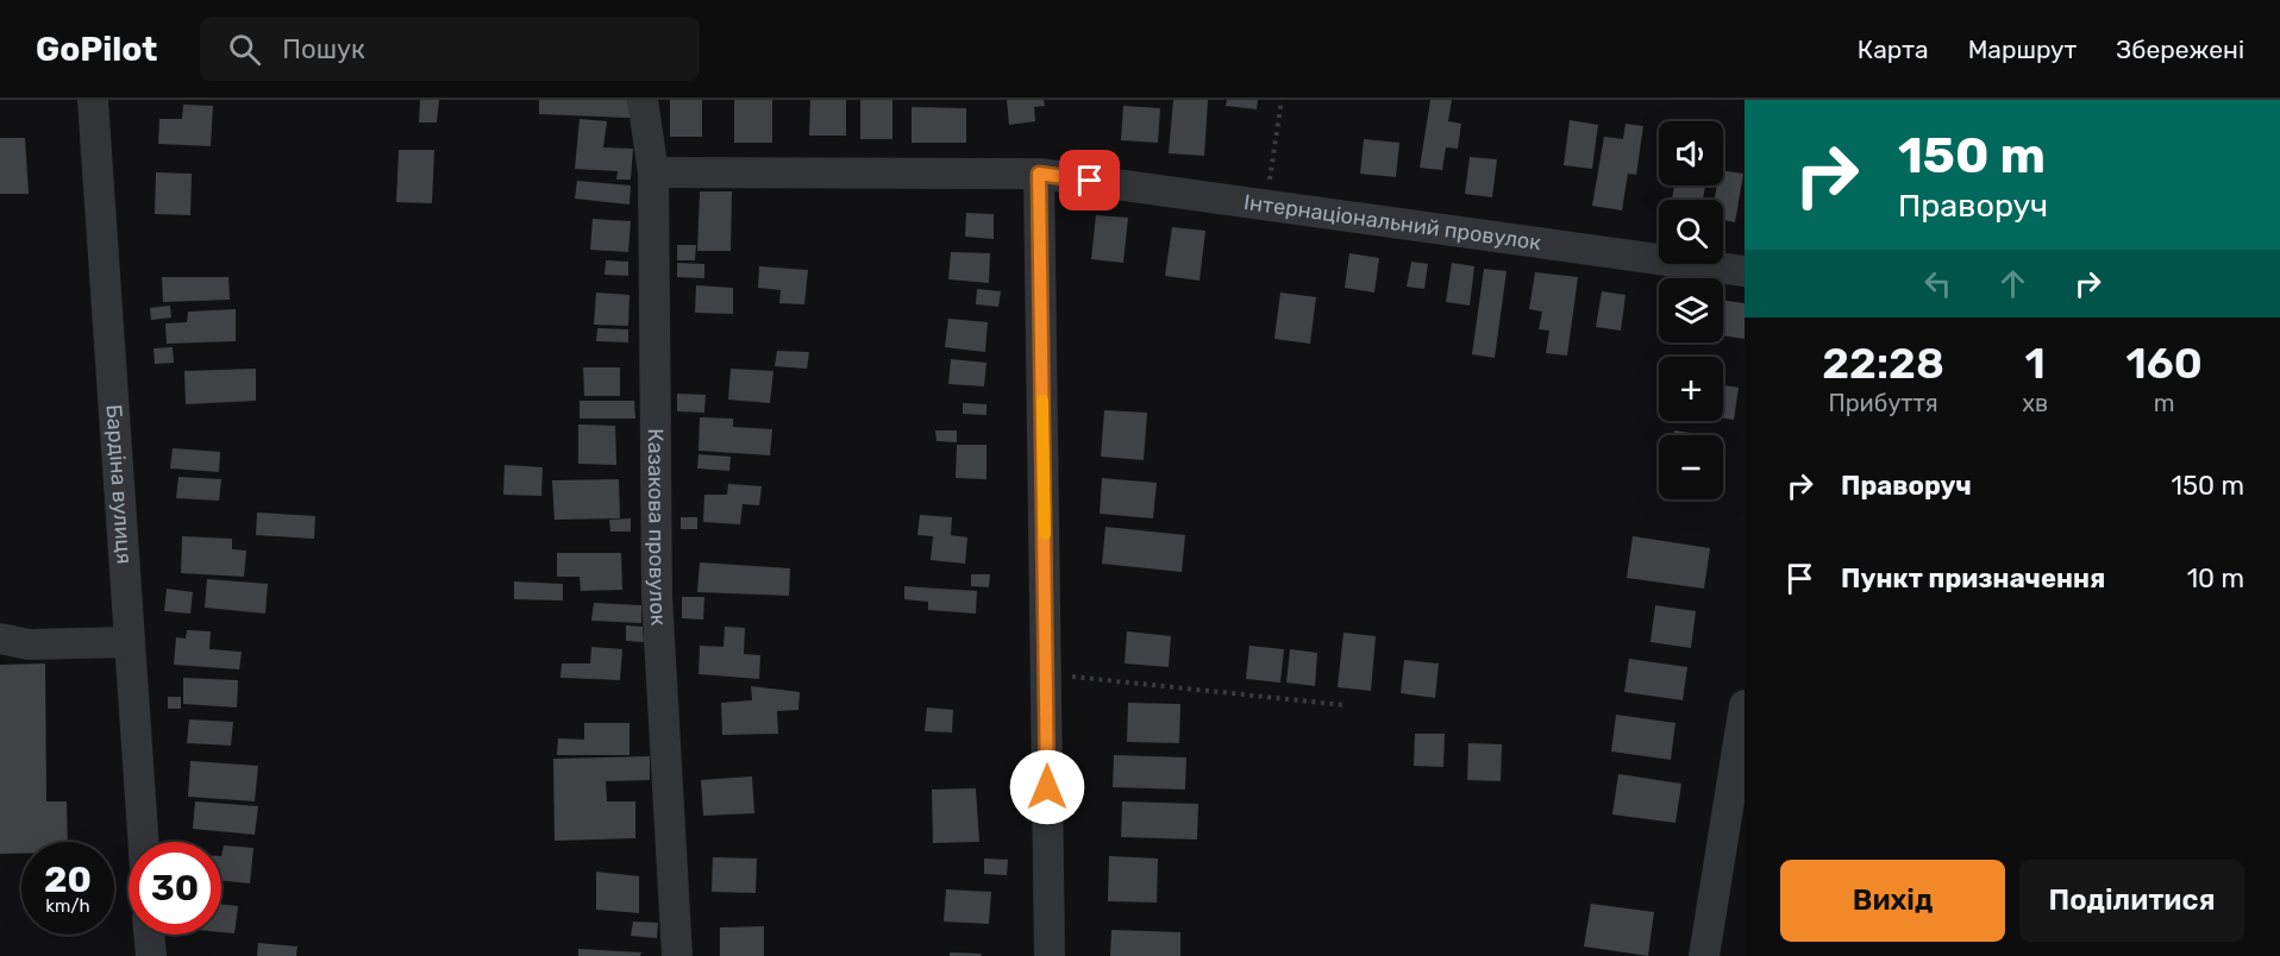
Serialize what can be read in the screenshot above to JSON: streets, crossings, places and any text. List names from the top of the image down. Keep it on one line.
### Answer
{"streets":{"street":["Інтернаціональний провулок","Бардіна вулиця","Казакова провулок"]},"crossings":[["Інтернаціональний провулок","Казакова провулок"]],"page":{"header":"GoPilot","search":"Пошук","nav":["Карта","Маршрут","Збережені"],"turn":["150 m","Праворуч"],"map_buttons":["+","−"],"eta":["22:28","Прибуття","1","хв","160","m"],"list":[{"name":"Праворуч","value":"150 m"},{"name":"Пункт призначення","value":"10 m"}],"speed":"20 km/h","limit":"30","buttons":["Вихід","Поділитися"]}}
